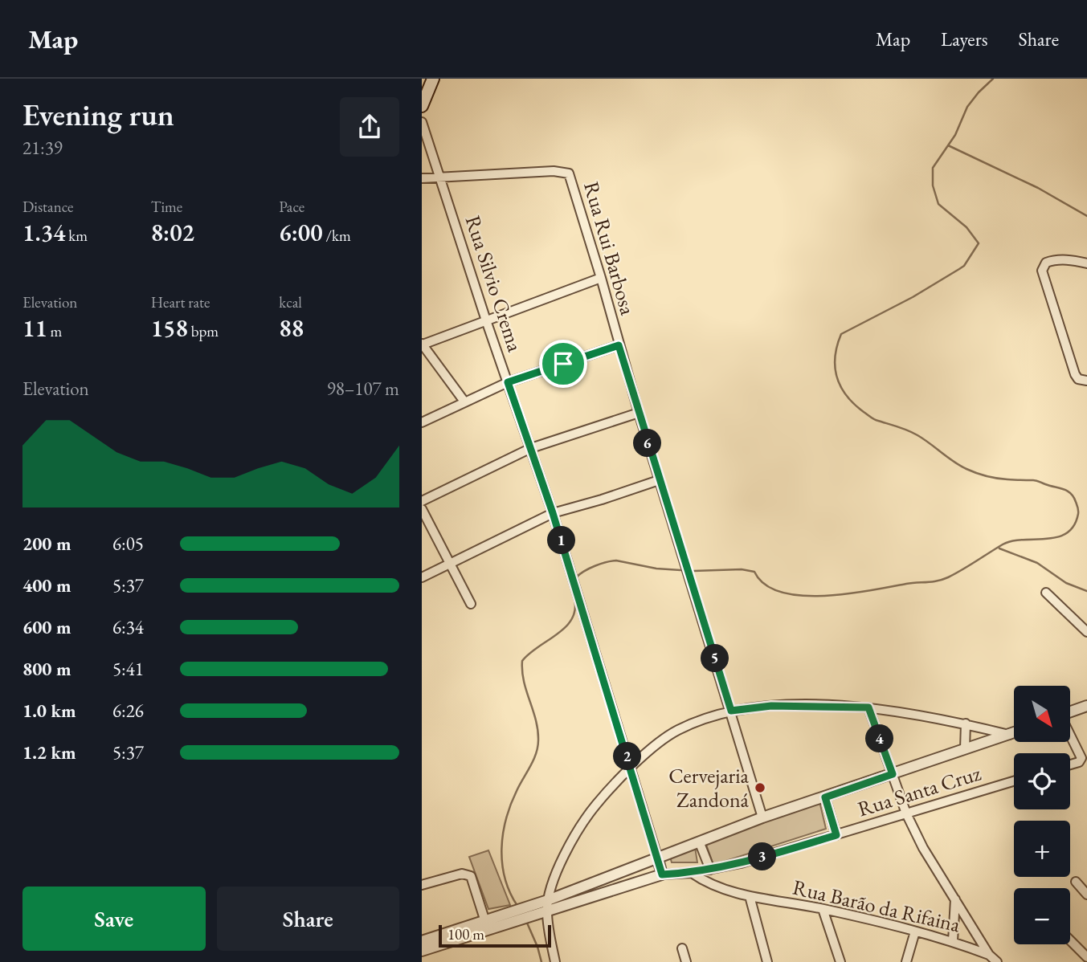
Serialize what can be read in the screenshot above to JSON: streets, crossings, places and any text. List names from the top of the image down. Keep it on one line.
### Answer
{"streets":{"street":["Rua Rui Barbosa","Rua Silvio Crema","Rua Santa Cruz","Rua Barão da Rifaina"]},"crossings":[["Rua Rui Barbosa","Rua Silvio Crema"],["Rua Silvio Crema","Rua Santa Cruz"],["Rua Santa Cruz","Rua Barão da Rifaina"]],"places":["Cervejaria Zandoná"],"scale_bar":"100 m","north":"bottom right","page":{"header":"Map","nav":["Map","Layers","Share"],"heading":["Evening run","21:39"],"stats":[["Distance","1.34 km"],["Time","8:02"],["Pace","6:00 /km"],["Elevation","11 m"],["Heart rate","158 bpm"],["kcal","88"]],"chart":["Elevation","98–107 m"],"pins":["6","1","5","4","2","3"],"list":[{"name":"200 m","note":"6:05"},{"name":"400 m","note":"5:37"},{"name":"600 m","note":"6:34"},{"name":"800 m","note":"5:41"},{"name":"1.0 km","note":"6:26"},{"name":"1.2 km","note":"5:37"}],"map_buttons":["+","−"],"buttons":["Save","Share"],"scale":"100 m"}}
